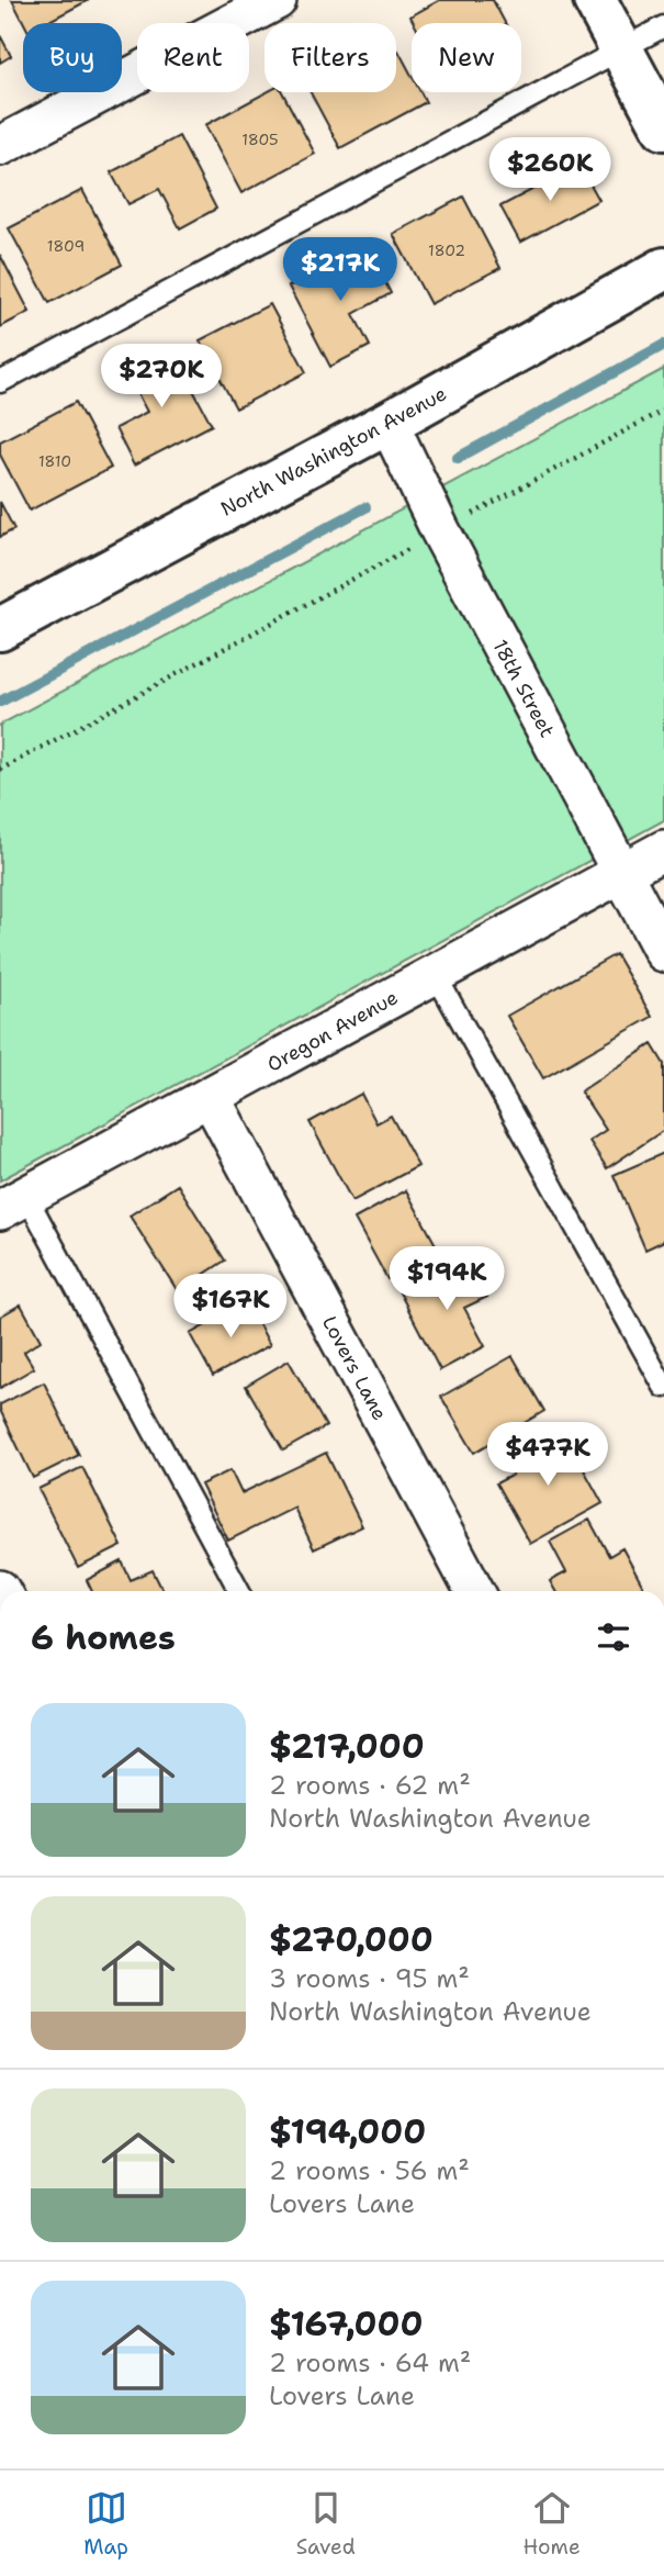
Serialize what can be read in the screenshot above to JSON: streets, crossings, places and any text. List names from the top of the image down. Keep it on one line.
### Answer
{"streets":{"main road":["North Washington Avenue"],"street":["18th Street","Oregon Avenue","Lovers Lane"]},"crossings":[["North Washington Avenue","18th Street"],["18th Street","Oregon Avenue"],["Oregon Avenue","Lovers Lane"]],"house_numbers":["1805","1809","1802","1810"],"page":{"chip":["Buy","Rent","Filters","New"],"price":["$260K","$217K","$270K","$194K","$167K","$477K"],"heading":"6 homes","list":[{"name":"$217,000","note":"2 rooms · 62 m² · North Washington Avenue"},{"name":"$270,000","note":"3 rooms · 95 m² · North Washington Avenue"},{"name":"$194,000","note":"2 rooms · 56 m² · Lovers Lane"},{"name":"$167,000","note":"2 rooms · 64 m² · Lovers Lane"}],"tabs":["Map","Saved","Home"]}}
